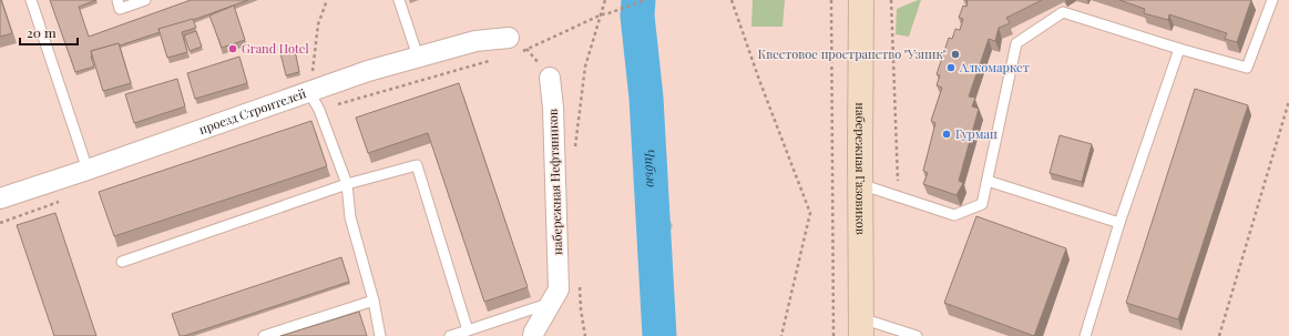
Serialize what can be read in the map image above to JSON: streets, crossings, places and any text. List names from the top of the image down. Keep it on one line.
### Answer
{"streets":{"main road":["набережная Газовиков"],"street":["проезд Строителей","набережная Нефтяников"]},"water":["Чибью"],"places":["Grand Hotel","Квестовое пространство \"Узник\"","Алкомаркет","Гурман"],"scale_bar":"20 m"}
